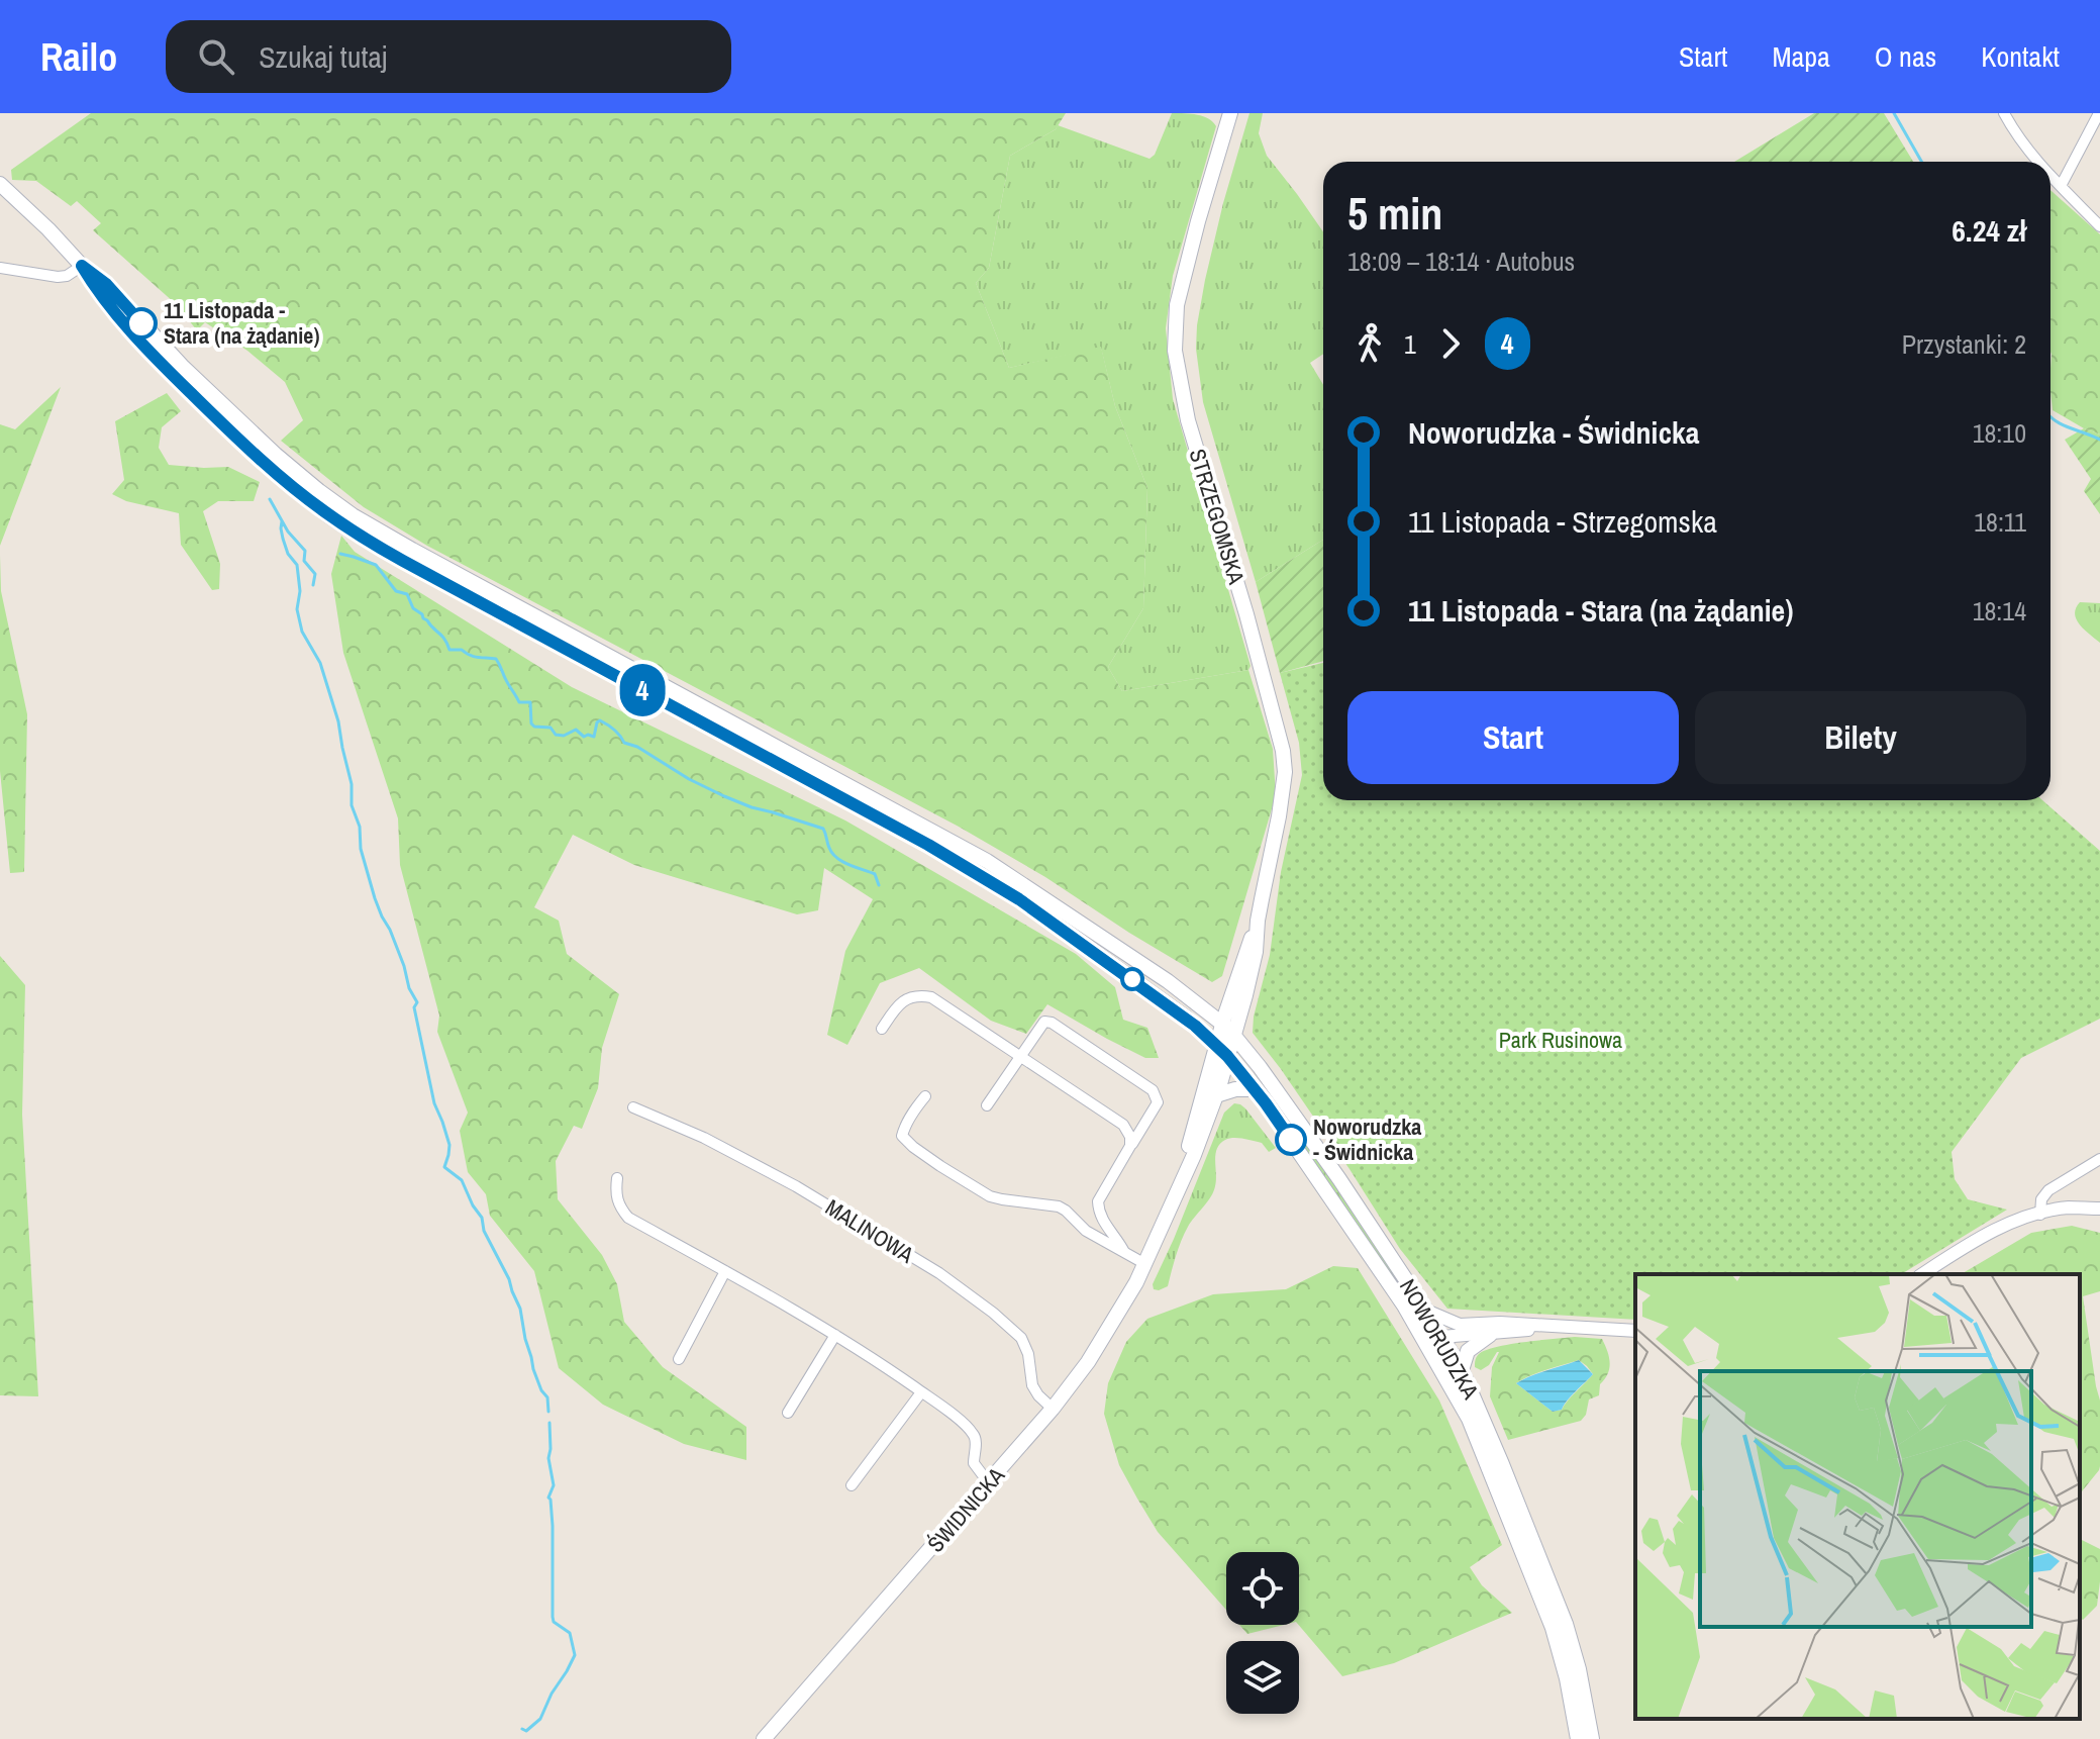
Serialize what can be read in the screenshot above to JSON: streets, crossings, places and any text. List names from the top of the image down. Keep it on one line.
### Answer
{"streets":{"main road":["STRZEGOMSKA","NOWORUDZKA","ŚWIDNICKA"],"street":["MALINOWA"]},"crossings":[["STRZEGOMSKA","NOWORUDZKA"],["STRZEGOMSKA","ŚWIDNICKA"],["MALINOWA","ŚWIDNICKA"],["NOWORUDZKA","ŚWIDNICKA"]],"parks":["Park Rusinowa"],"places":["11 Listopada - Stara (na żądanie)","Noworudzka - Świdnicka"],"lines":["bus line 4"],"page":{"header":"Railo","search":"Szukaj tutaj","nav":["Start","Mapa","O nas","Kontakt"],"on_map":"4","heading":["5 min","18:09 – 18:14 · Autobus","6.24 zł"],"legs":["1","4","Przystanki: 2"],"list":[{"name":"Noworudzka - Świdnicka","value":"18:10"},{"name":"11 Listopada - Strzegomska","value":"18:11"},{"name":"11 Listopada - Stara (na żądanie)","value":"18:14"}],"buttons":["Start","Bilety"]}}
